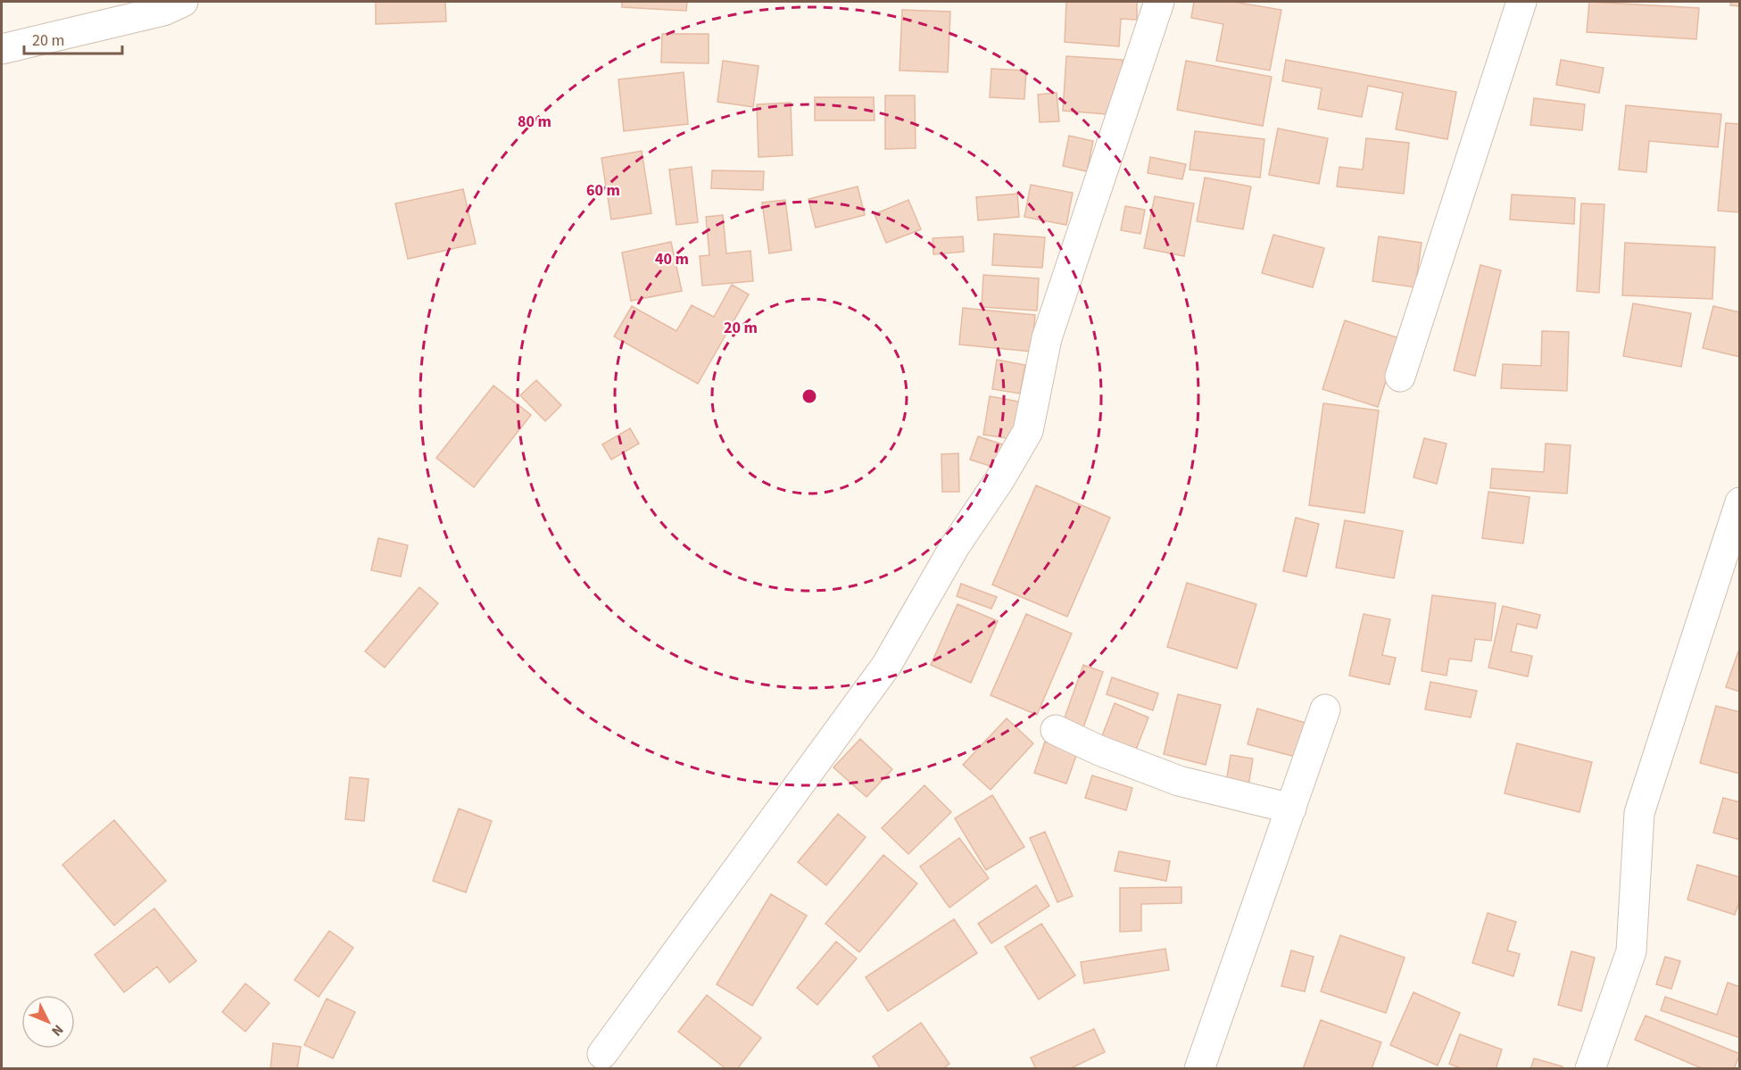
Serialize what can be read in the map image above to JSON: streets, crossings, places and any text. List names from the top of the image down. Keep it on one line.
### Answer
{"scale_bar":"20 m","north":"bottom right","rings":["80 m","60 m","40 m","20 m"]}
